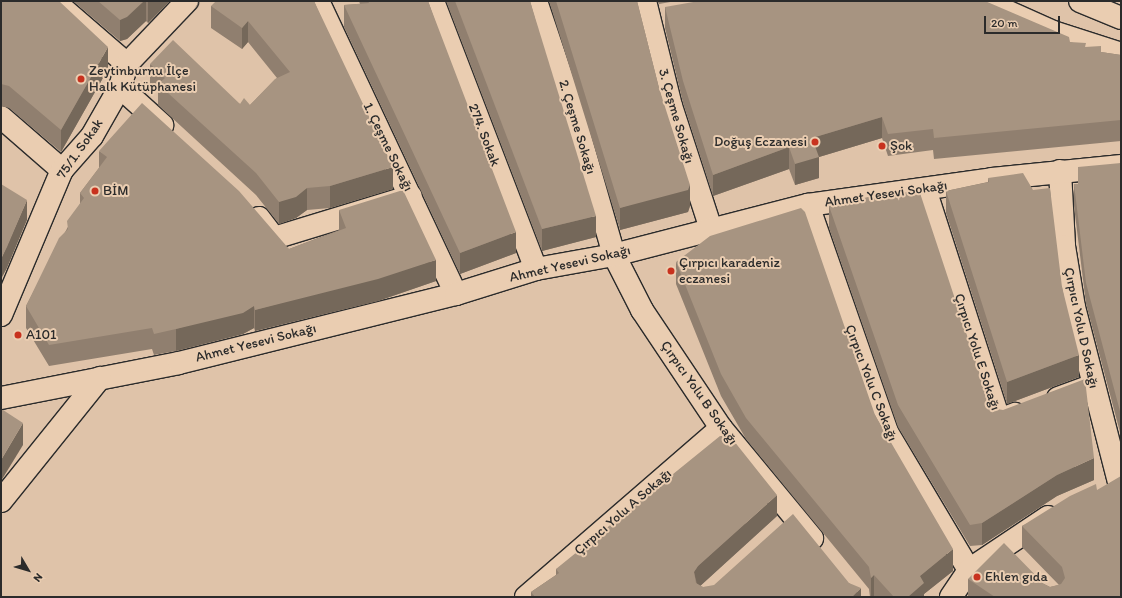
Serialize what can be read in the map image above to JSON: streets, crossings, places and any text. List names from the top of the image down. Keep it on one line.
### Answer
{"streets":{"street":["3. Çeşme Sokağı","2. Çeşme Sokağı","274. Sokak","1. Çeşme Sokağı","75/1. Sokak","Ahmet Yesevi Sokağı","Çırpıcı Yolu D Sokağı","Çırpıcı Yolu E Sokağı","Çırpıcı Yolu C Sokağı","Çırpıcı Yolu B Sokağı","Çırpıcı Yolu A Sokağı"]},"crossings":[["3. Çeşme Sokağı","Ahmet Yesevi Sokağı"],["2. Çeşme Sokağı","Ahmet Yesevi Sokağı"],["2. Çeşme Sokağı","Çırpıcı Yolu B Sokağı"],["274. Sokak","Ahmet Yesevi Sokağı"],["1. Çeşme Sokağı","Ahmet Yesevi Sokağı"],["Ahmet Yesevi Sokağı","Çırpıcı Yolu D Sokağı"],["Ahmet Yesevi Sokağı","Çırpıcı Yolu E Sokağı"],["Ahmet Yesevi Sokağı","Çırpıcı Yolu C Sokağı"],["Ahmet Yesevi Sokağı","Çırpıcı Yolu B Sokağı"],["Çırpıcı Yolu D Sokağı","Çırpıcı Yolu E Sokağı"],["Çırpıcı Yolu B Sokağı","Çırpıcı Yolu A Sokağı"]],"places":["Zeytinburnu İlçe Halk Kütüphanesi","Doğuş Eczanesi","Şok","BİM","Çırpıcı karadeniz eczanesi","A101","Ehlen gıda"],"scale_bar":"20 m","north":"bottom right"}
